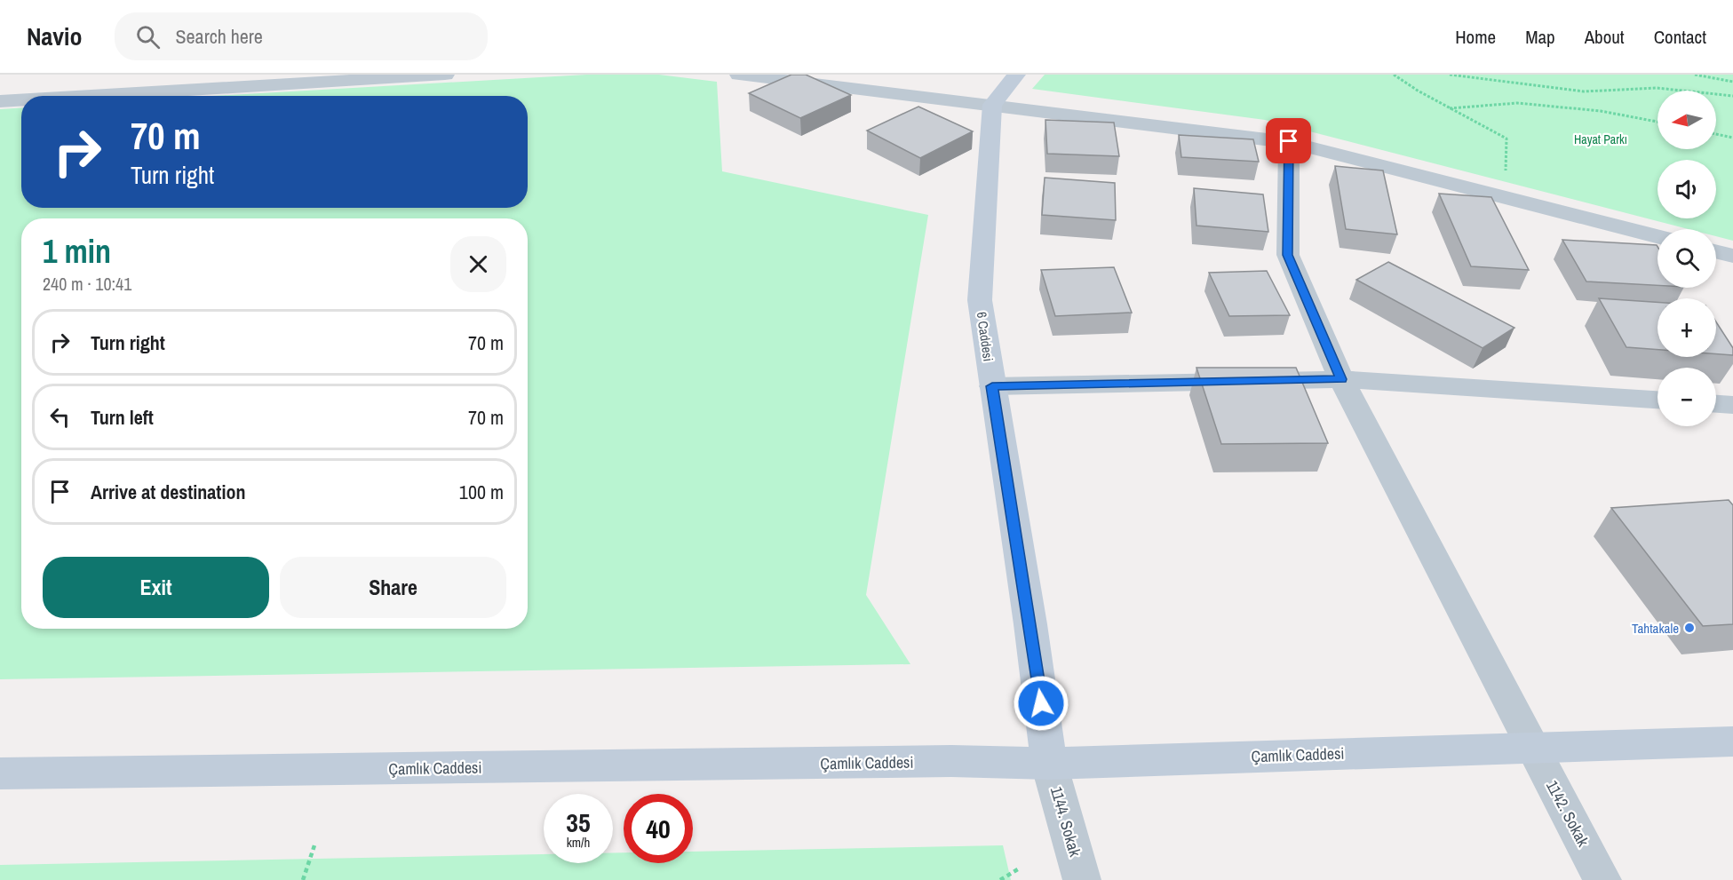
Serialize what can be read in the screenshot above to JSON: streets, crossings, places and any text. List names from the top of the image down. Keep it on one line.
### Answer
{"streets":{"street":["6 Caddesi","Çamlık Caddesi","1142. Sokak","1144. Sokak"]},"crossings":[["6 Caddesi","Çamlık Caddesi"],["6 Caddesi","1144. Sokak"],["Çamlık Caddesi","1142. Sokak"],["Çamlık Caddesi","1144. Sokak"]],"parks":["Hayat Parkı"],"places":["Tahtakale"],"north":"left","page":{"header":"Navio","search":"Search here","nav":["Home","Map","About","Contact"],"map_buttons":["+","−"],"turn":["70 m","Turn right"],"heading":["1 min","240 m · 10:41"],"list":[{"name":"Turn right","value":"70 m"},{"name":"Turn left","value":"70 m"},{"name":"Arrive at destination","value":"100 m"}],"buttons":["Exit","Share"],"speed":"35 km/h","limit":"40"}}
